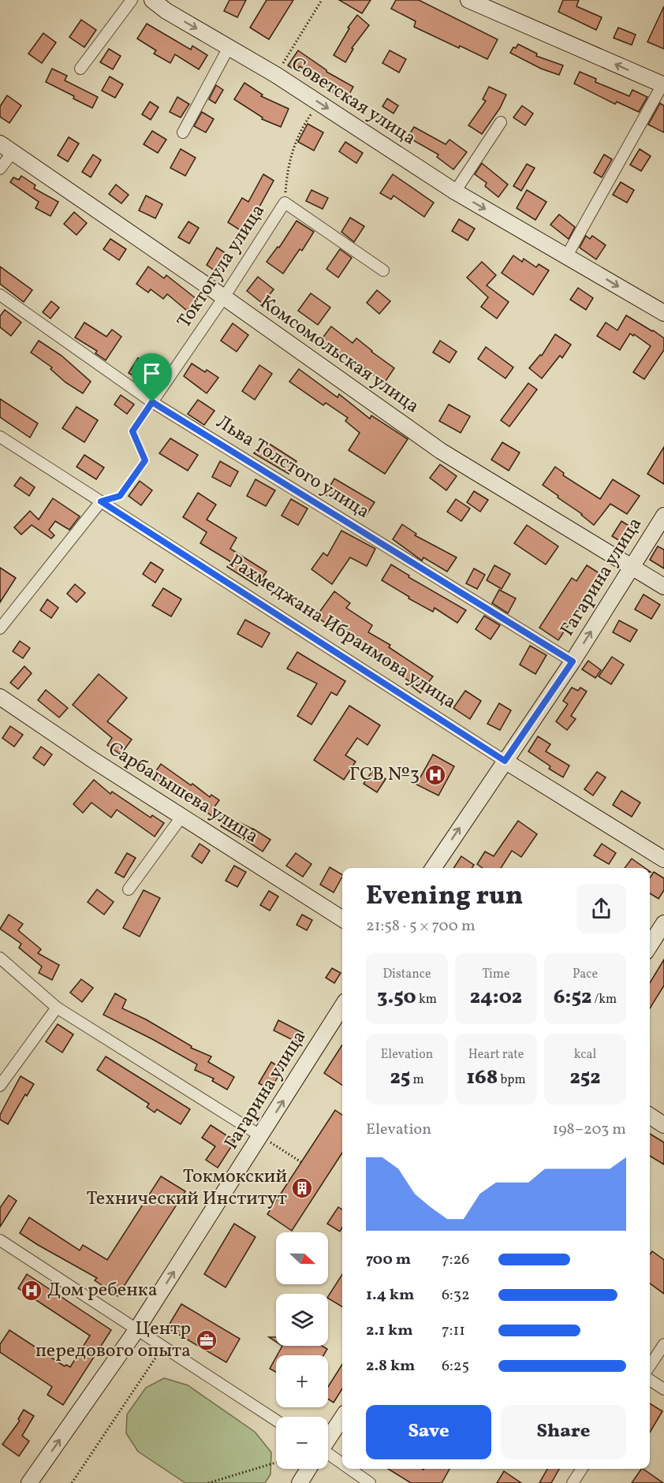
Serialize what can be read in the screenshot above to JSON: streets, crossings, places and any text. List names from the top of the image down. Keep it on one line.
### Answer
{"streets":{"main road":["Советская улица","Комсомольская улица","Гагарина улица","Рахмеджана Ибраимова улица","Сарбагышева улица"],"street":["Токтогула улица","Льва Толстого улица"]},"crossings":[["Токтогула улица","Комсомольская улица"],["Токтогула улица","Льва Толстого улица"],["Комсомольская улица","Гагарина улица"],["Льва Толстого улица","Гагарина улица"],["Гагарина улица","Рахмеджана Ибраимова улица"]],"one_way":["Советская улица","Гагарина улица"],"places":{"hospital":["ГСВ №3","Дом ребенка"],"building":["Токмокский Технический Институт"],"office":["Центр передового опыта"]},"north":"right","page":{"heading":["Evening run","21:58 · 5 × 700 m"],"stats":[["Distance","3.50 km"],["Time","24:02"],["Pace","6:52 /km"],["Elevation","25 m"],["Heart rate","168 bpm"],["kcal","252"]],"chart":["Elevation","198–203 m"],"map_buttons":["+","−"],"list":[{"name":"700 m","note":"7:26"},{"name":"1.4 km","note":"6:32"},{"name":"2.1 km","note":"7:11"},{"name":"2.8 km","note":"6:25"}],"buttons":["Save","Share"]}}
